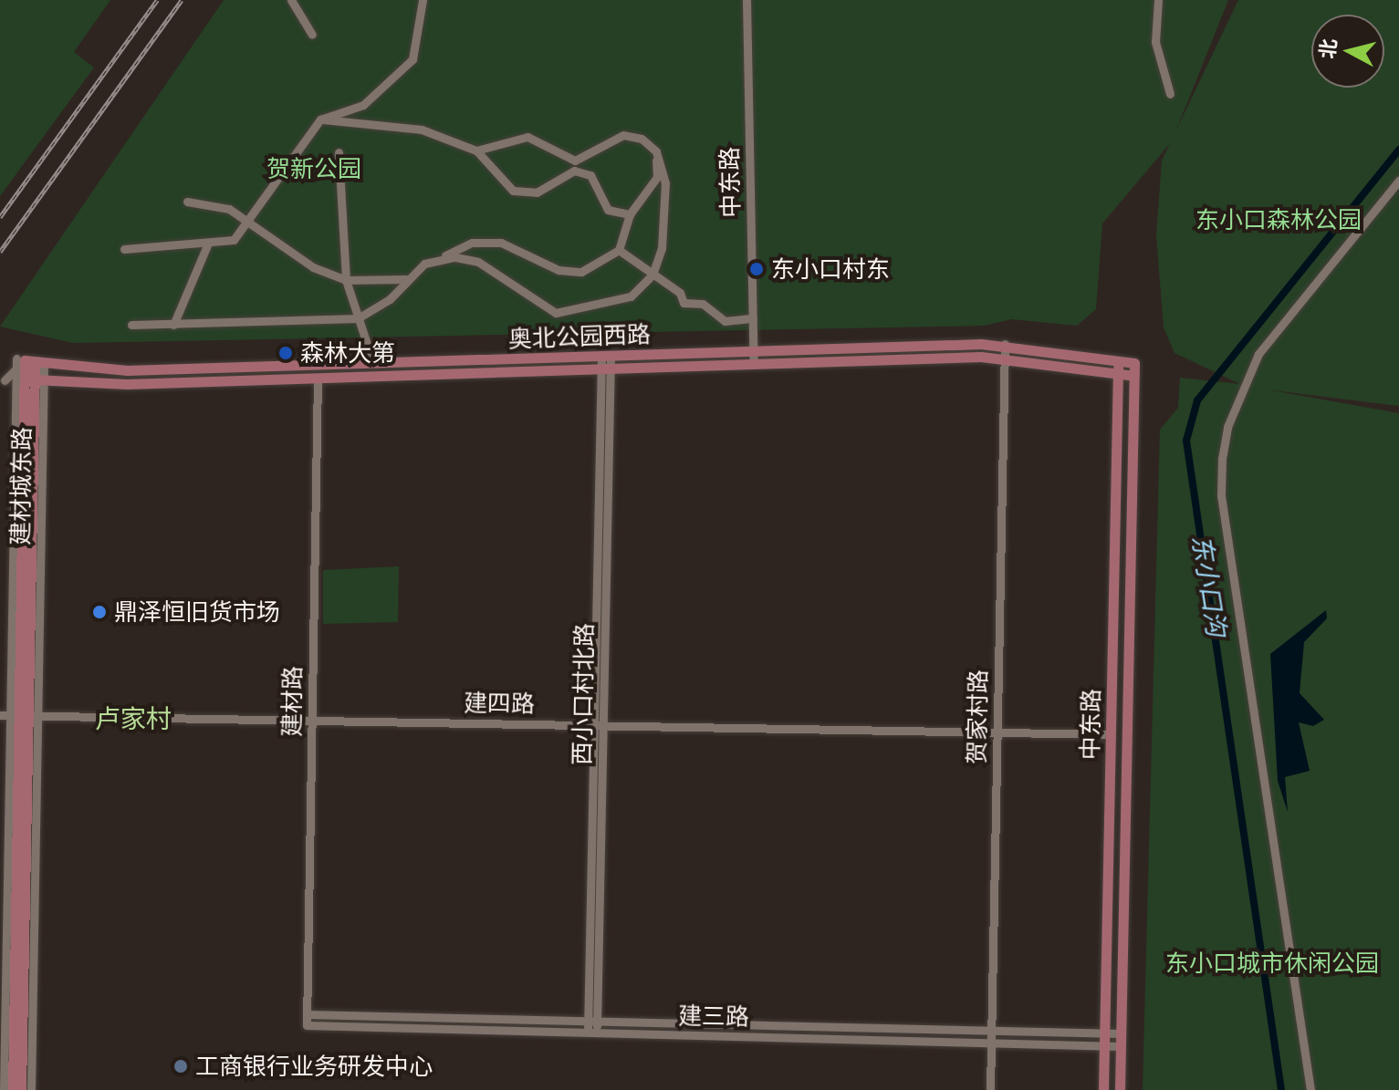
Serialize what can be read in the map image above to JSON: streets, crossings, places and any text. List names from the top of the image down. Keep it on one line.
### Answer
{"streets":{"main road":["中东路","奥北公园西路","建材城东路"],"street":["西小口村北路","建材路","建四路","贺家村路","建三路"]},"crossings":[["中东路","奥北公园西路"],["中东路","建四路"],["中东路","建三路"],["奥北公园西路","建材城东路"],["奥北公园西路","西小口村北路"],["奥北公园西路","建材路"],["奥北公园西路","贺家村路"],["建材城东路","建四路"],["西小口村北路","建四路"],["西小口村北路","建三路"],["建材路","建四路"],["建材路","建三路"],["建四路","贺家村路"],["贺家村路","建三路"]],"districts":["卢家村"],"water":["东小口沟"],"parks":["贺新公园","东小口森林公园","东小口城市休闲公园"],"places":["东小口村东","森林大第","鼎泽恒旧货市场","工商银行业务研发中心"],"north":"left"}
